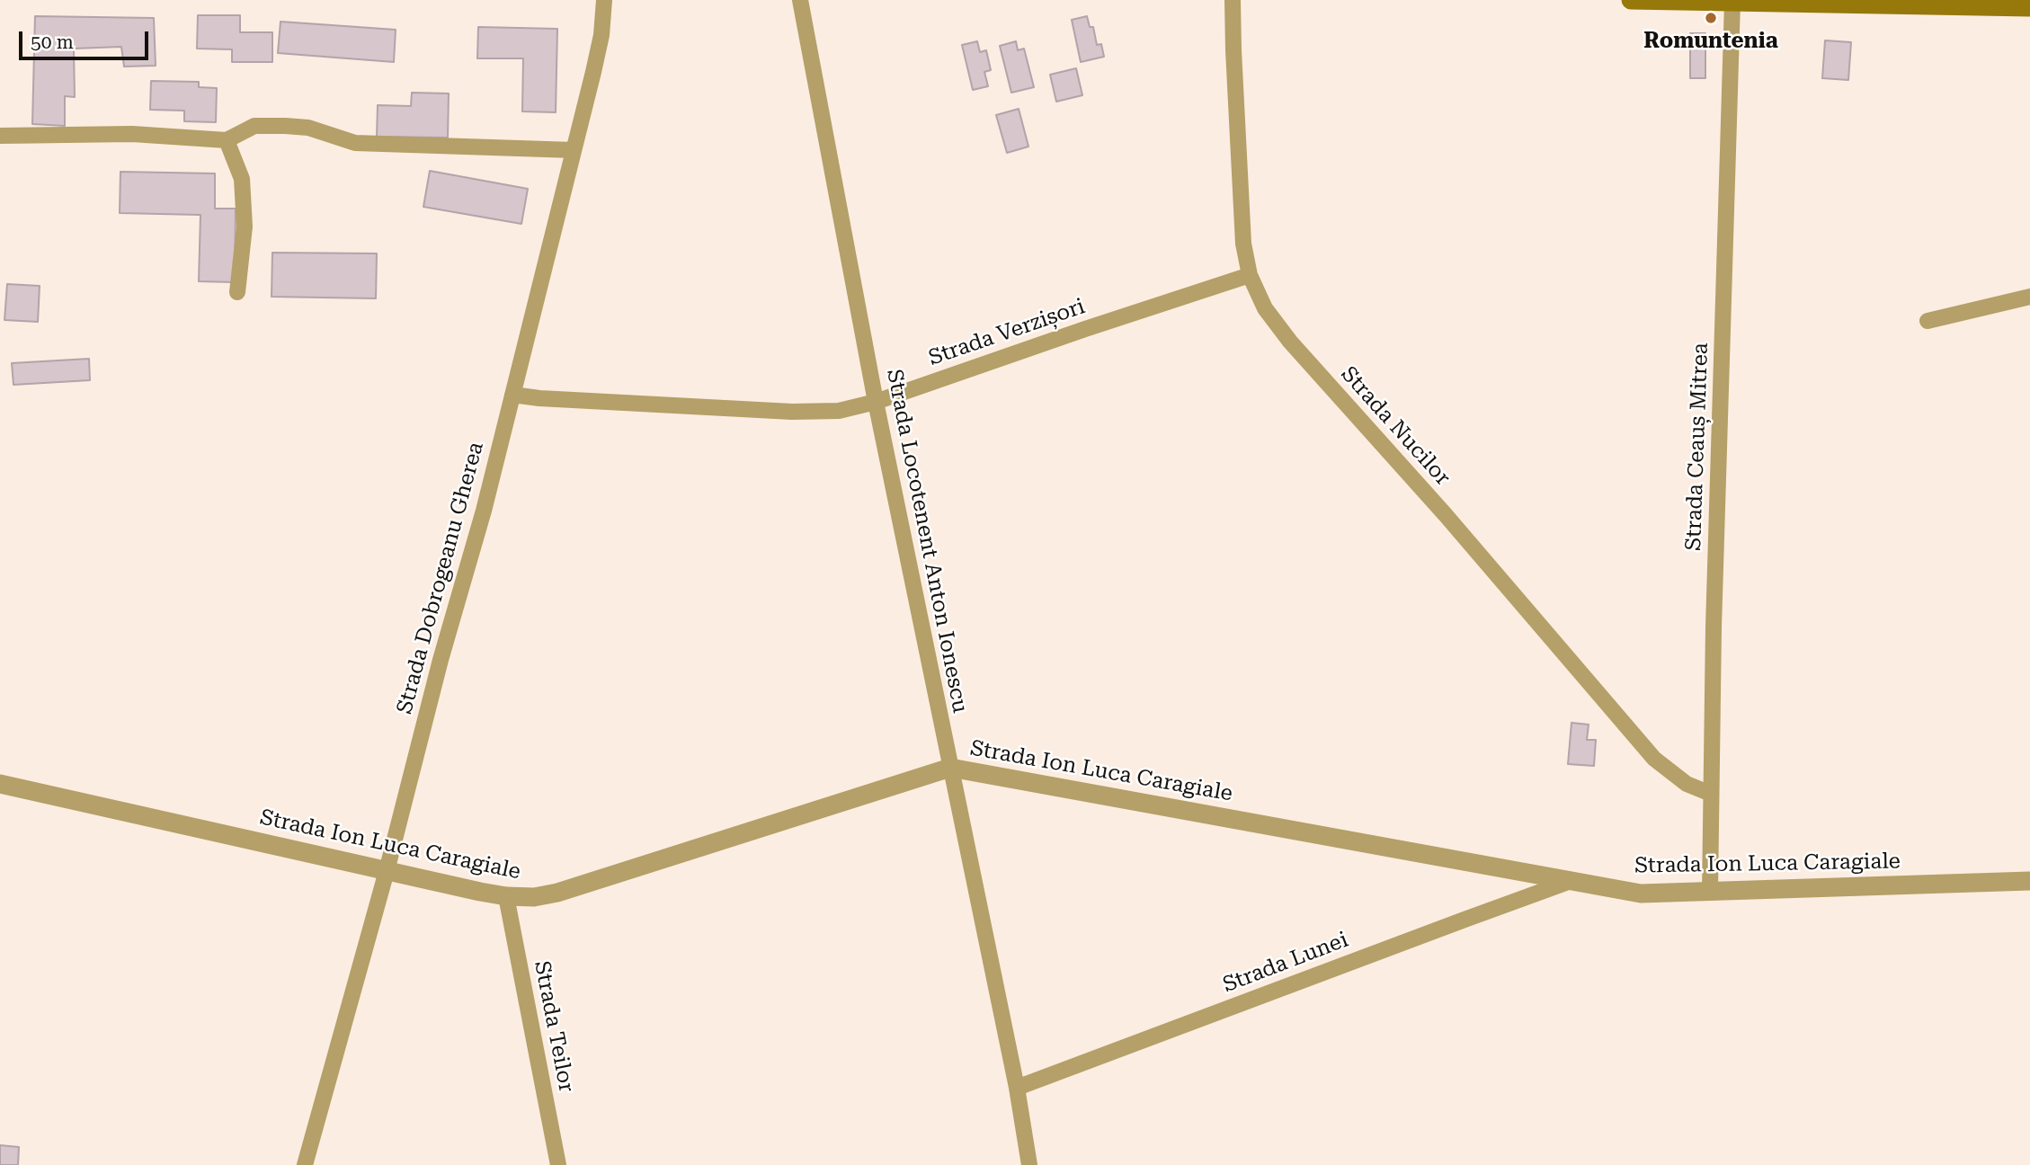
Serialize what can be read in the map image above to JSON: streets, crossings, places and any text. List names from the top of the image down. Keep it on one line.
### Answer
{"streets":{"street":["Strada Verzișori","Strada Nucilor","Strada Ceauș Mitrea","Strada Locotenent Anton Ionescu","Strada Dobrogeanu Gherea","Strada Ion Luca Caragiale","Strada Lunei","Strada Teilor"]},"crossings":[["Strada Verzișori","Strada Nucilor"],["Strada Verzișori","Strada Locotenent Anton Ionescu"],["Strada Verzișori","Strada Dobrogeanu Gherea"],["Strada Nucilor","Strada Ceauș Mitrea"],["Strada Ceauș Mitrea","Strada Ion Luca Caragiale"],["Strada Locotenent Anton Ionescu","Strada Ion Luca Caragiale"],["Strada Locotenent Anton Ionescu","Strada Lunei"],["Strada Dobrogeanu Gherea","Strada Ion Luca Caragiale"],["Strada Ion Luca Caragiale","Strada Lunei"],["Strada Ion Luca Caragiale","Strada Teilor"]],"places":["Romuntenia"],"scale_bar":"50 m"}
